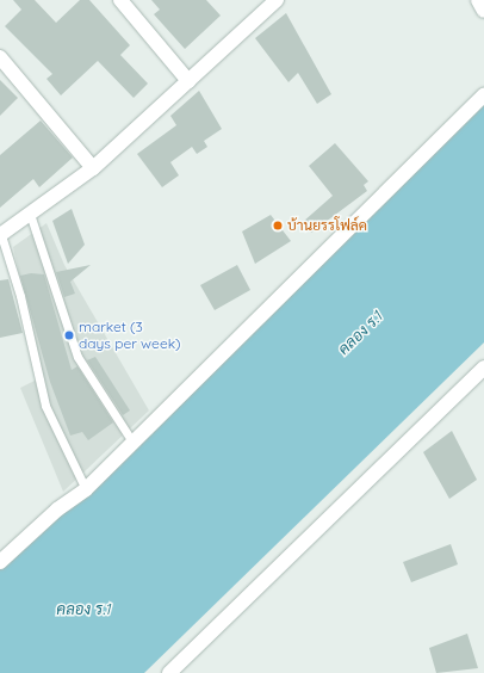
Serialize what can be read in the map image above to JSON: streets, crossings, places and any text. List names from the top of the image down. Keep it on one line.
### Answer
{"water":["คลอง ร.1"],"places":["บ้านยรรโฟล์ค","market (3 days per week)"]}
